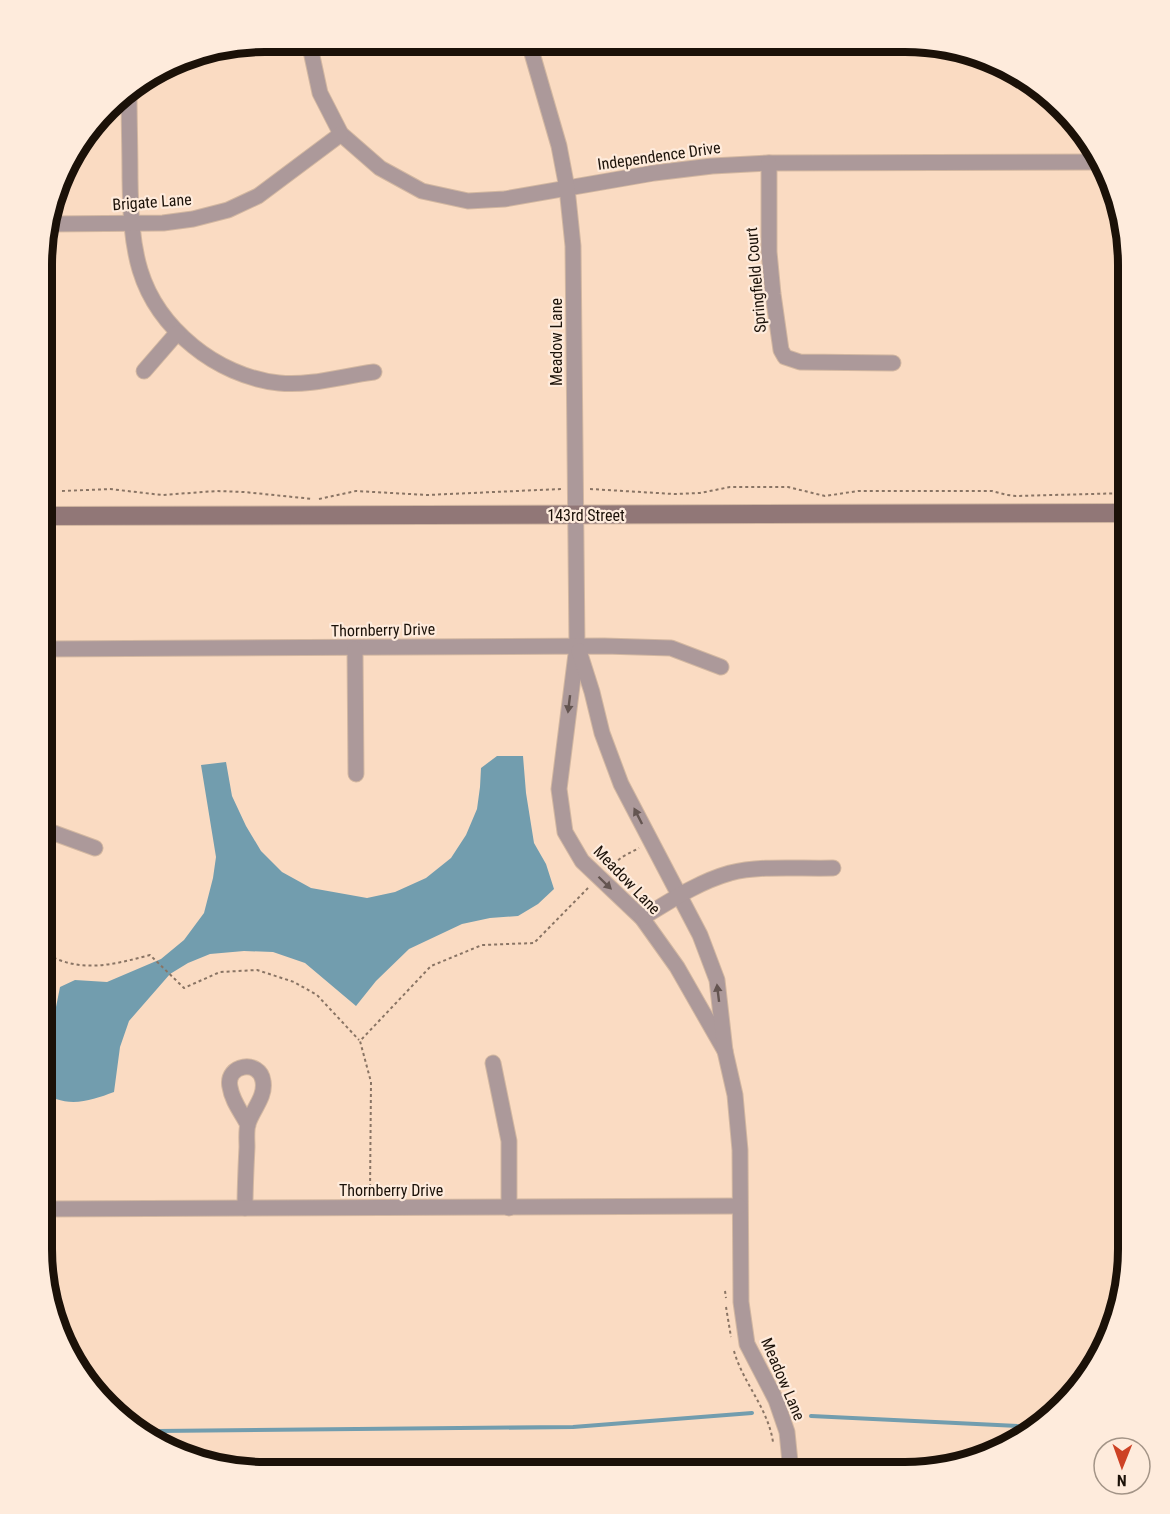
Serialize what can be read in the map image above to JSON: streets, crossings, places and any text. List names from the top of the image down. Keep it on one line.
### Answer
{"streets":{"street":["Independence Drive","Brigate Lane","Springfield Court","Meadow Lane","143rd Street","Thornberry Drive"]},"crossings":[["Independence Drive","Brigate Lane"],["Independence Drive","Springfield Court"],["Independence Drive","Meadow Lane"],["Meadow Lane","143rd Street"],["Meadow Lane","Thornberry Drive"]],"north":"bottom"}
